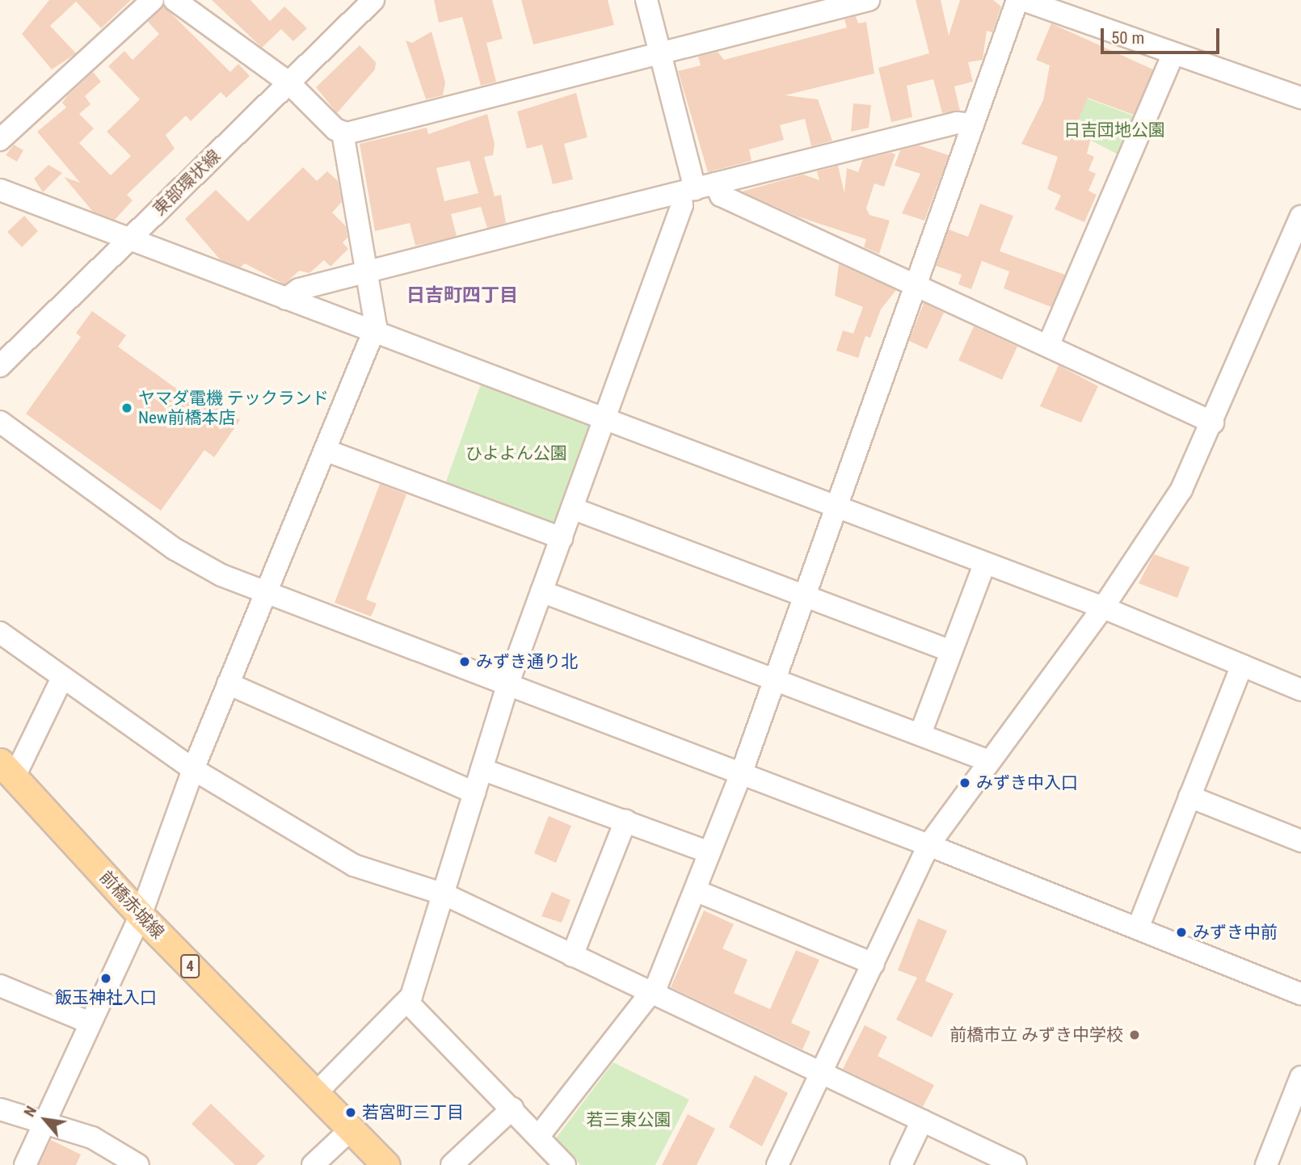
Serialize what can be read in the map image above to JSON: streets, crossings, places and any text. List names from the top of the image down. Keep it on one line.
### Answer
{"streets":{"main road":["前橋赤城線","4"],"street":["東部環状線"]},"districts":["日吉町四丁目"],"parks":["日吉団地公園","ひよよん公園","若三東公園"],"places":["ヤマダ電機 テックランド New前橋本店","みずき通り北","みずき中入口","みずき中前","飯玉神社入口","前橋市立 みずき中学校","若宮町三丁目"],"scale_bar":"50 m","north":"top left"}
